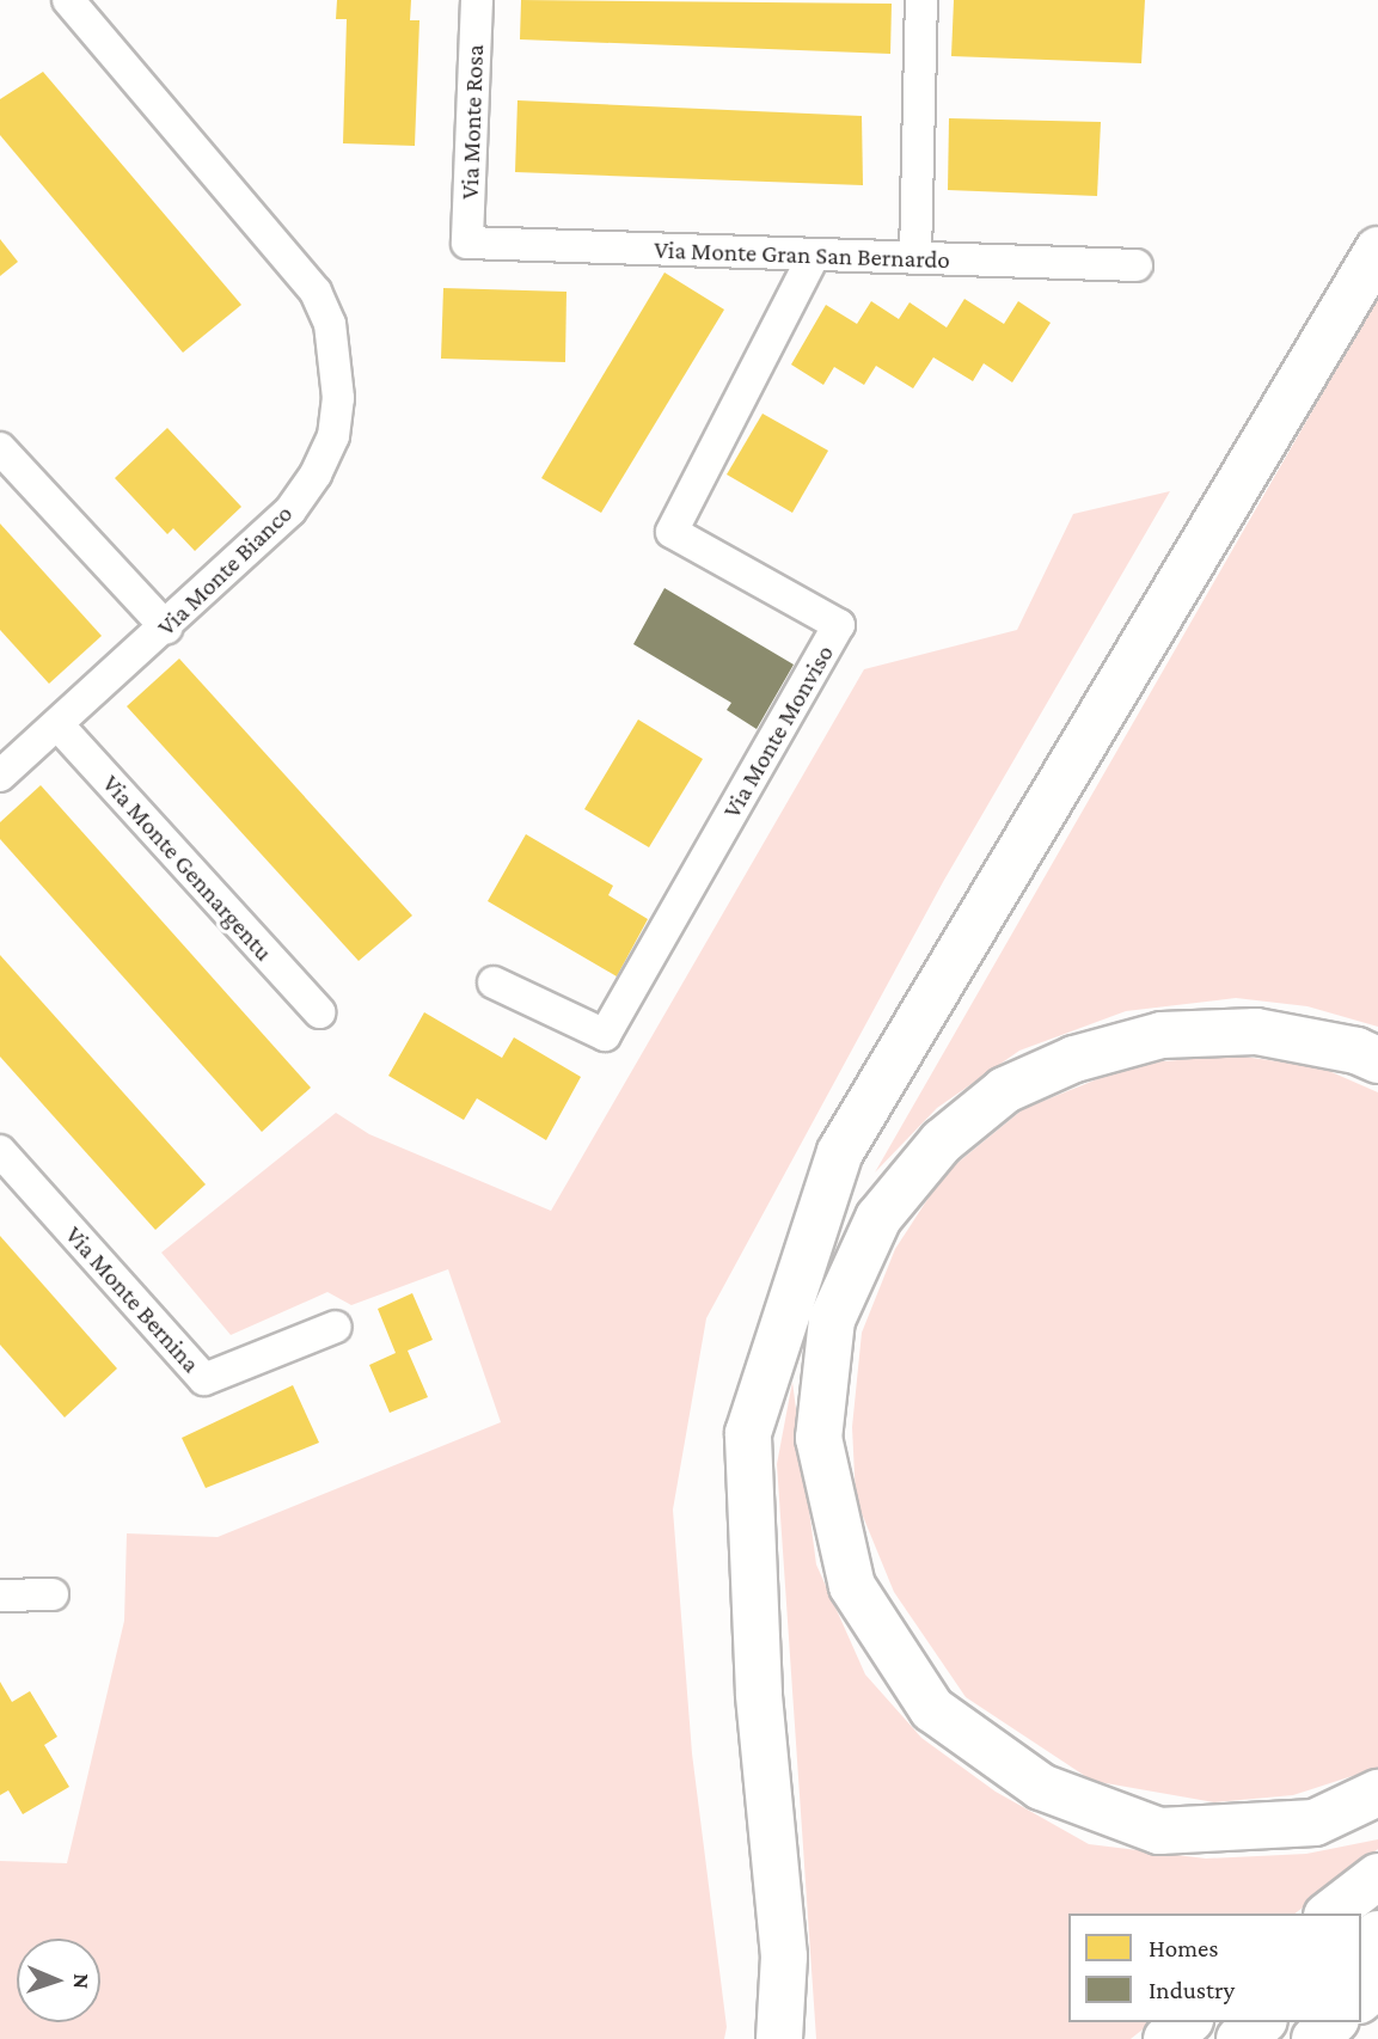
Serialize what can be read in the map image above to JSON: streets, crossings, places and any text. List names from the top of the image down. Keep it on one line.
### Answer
{"streets":{"street":["Via Monte Rosa","Via Monte Gran San Bernardo","Via Monte Bianco","Via Monte Monviso","Via Monte Gennargentu","Via Monte Bernina"]},"crossings":[["Via Monte Rosa","Via Monte Gran San Bernardo"],["Via Monte Gran San Bernardo","Via Monte Monviso"],["Via Monte Bianco","Via Monte Gennargentu"]],"legend":["Homes","Industry"],"north":"right"}
